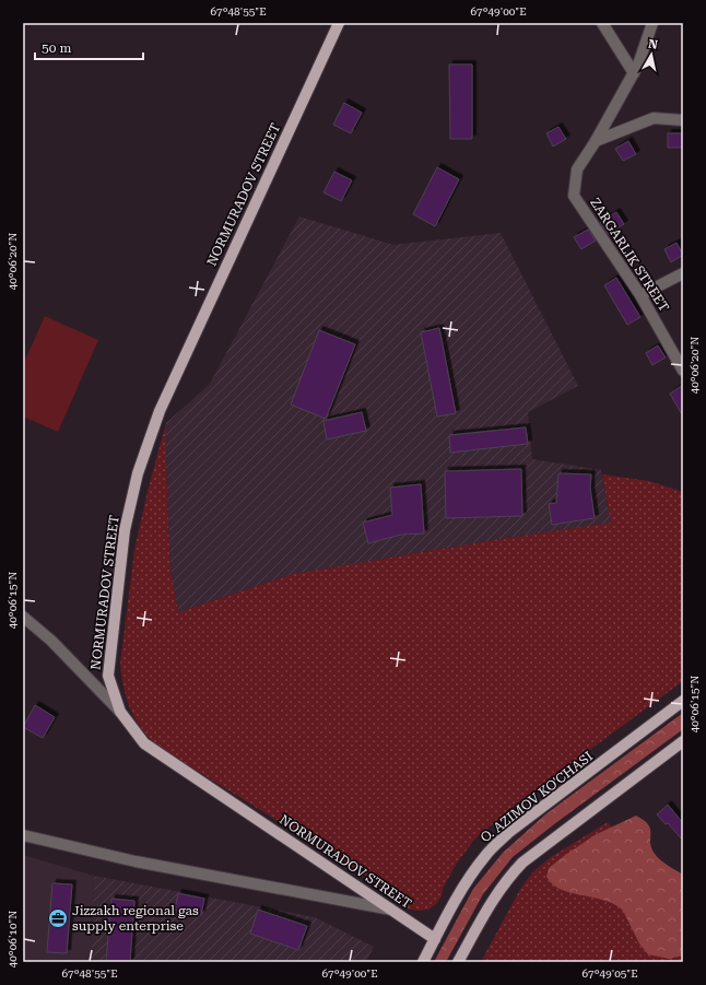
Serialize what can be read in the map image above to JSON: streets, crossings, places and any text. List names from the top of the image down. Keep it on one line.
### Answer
{"streets":{"main road":["NORMURADOV STREET","O. AZIMOV KO'CHASI"],"street":["ZARGARLIK STREET"]},"crossings":[["NORMURADOV STREET","O. AZIMOV KO'CHASI"]],"places":{"office":["Jizzakh regional gas supply enterprise"]},"scale_bar":"50 m","north":"top","coordinates":["67°48'55\"E","67°49'00\"E","40°06'20\"N","40°06'15\"N","40°06'10\"N","67°49'05\"E"]}
